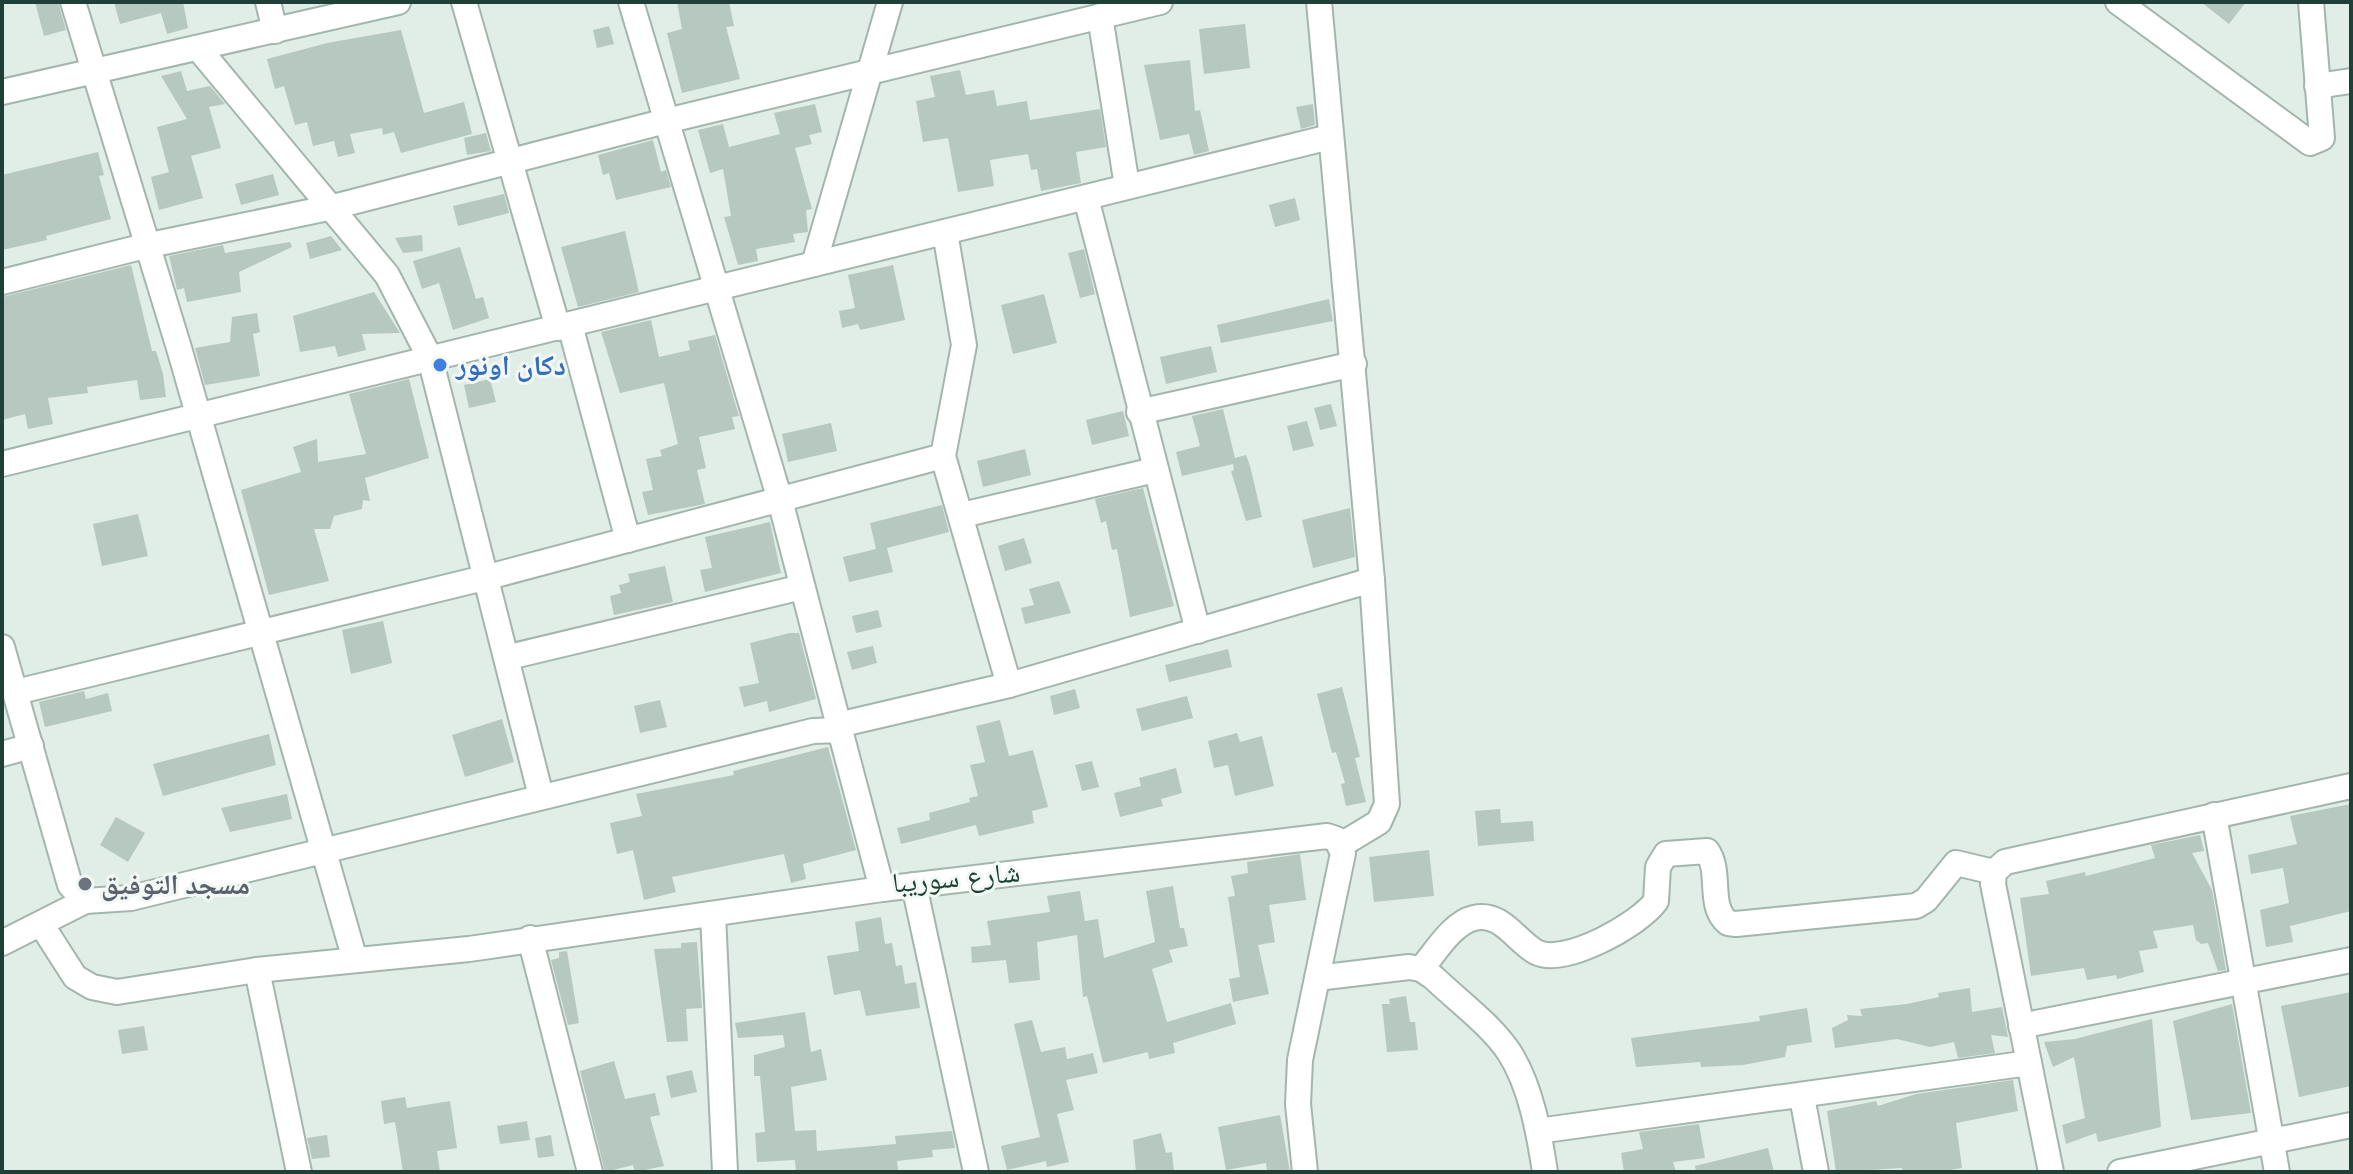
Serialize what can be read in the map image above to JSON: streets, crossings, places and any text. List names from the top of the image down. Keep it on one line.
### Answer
{"streets":{"street":["شارع سوريبا"]},"places":["دكان اونور","مسجد التوفيق"]}
